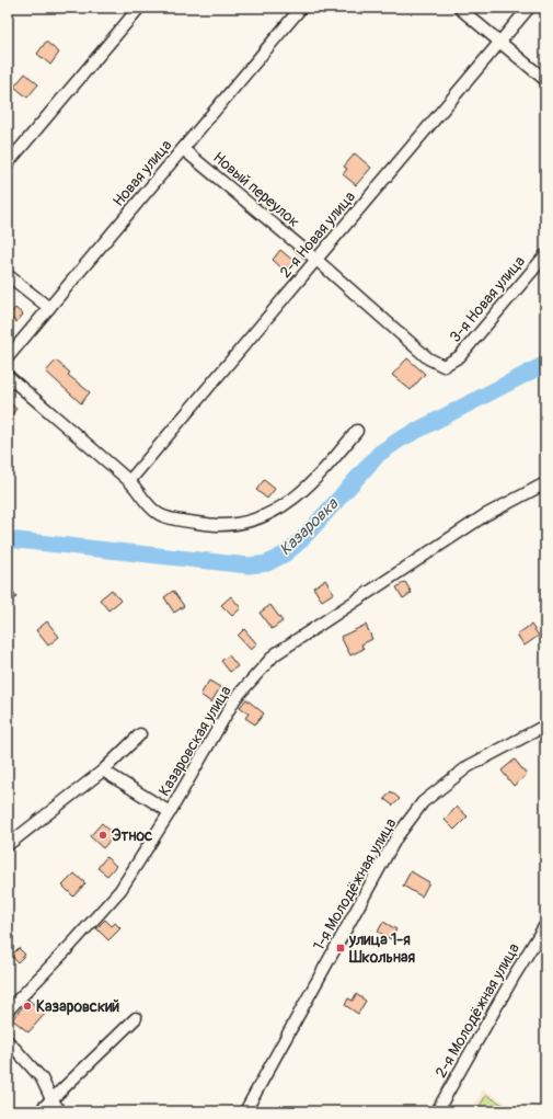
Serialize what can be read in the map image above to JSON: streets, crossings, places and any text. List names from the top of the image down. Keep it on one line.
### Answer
{"streets":{"street":["Новая улица","Новый переулок","2-я Новая улица","3-я Новая улица","Казаровская улица","1-я Молодёжная улица","2-я Молодёжная улица"]},"crossings":[["Новая улица","Новый переулок"],["Новый переулок","2-я Новая улица"],["Новый переулок","3-я Новая улица"]],"water":["Казаровка"],"places":{"other":["Этнос","Казаровский"],"transit":["улица 1-я Школьная"]}}
